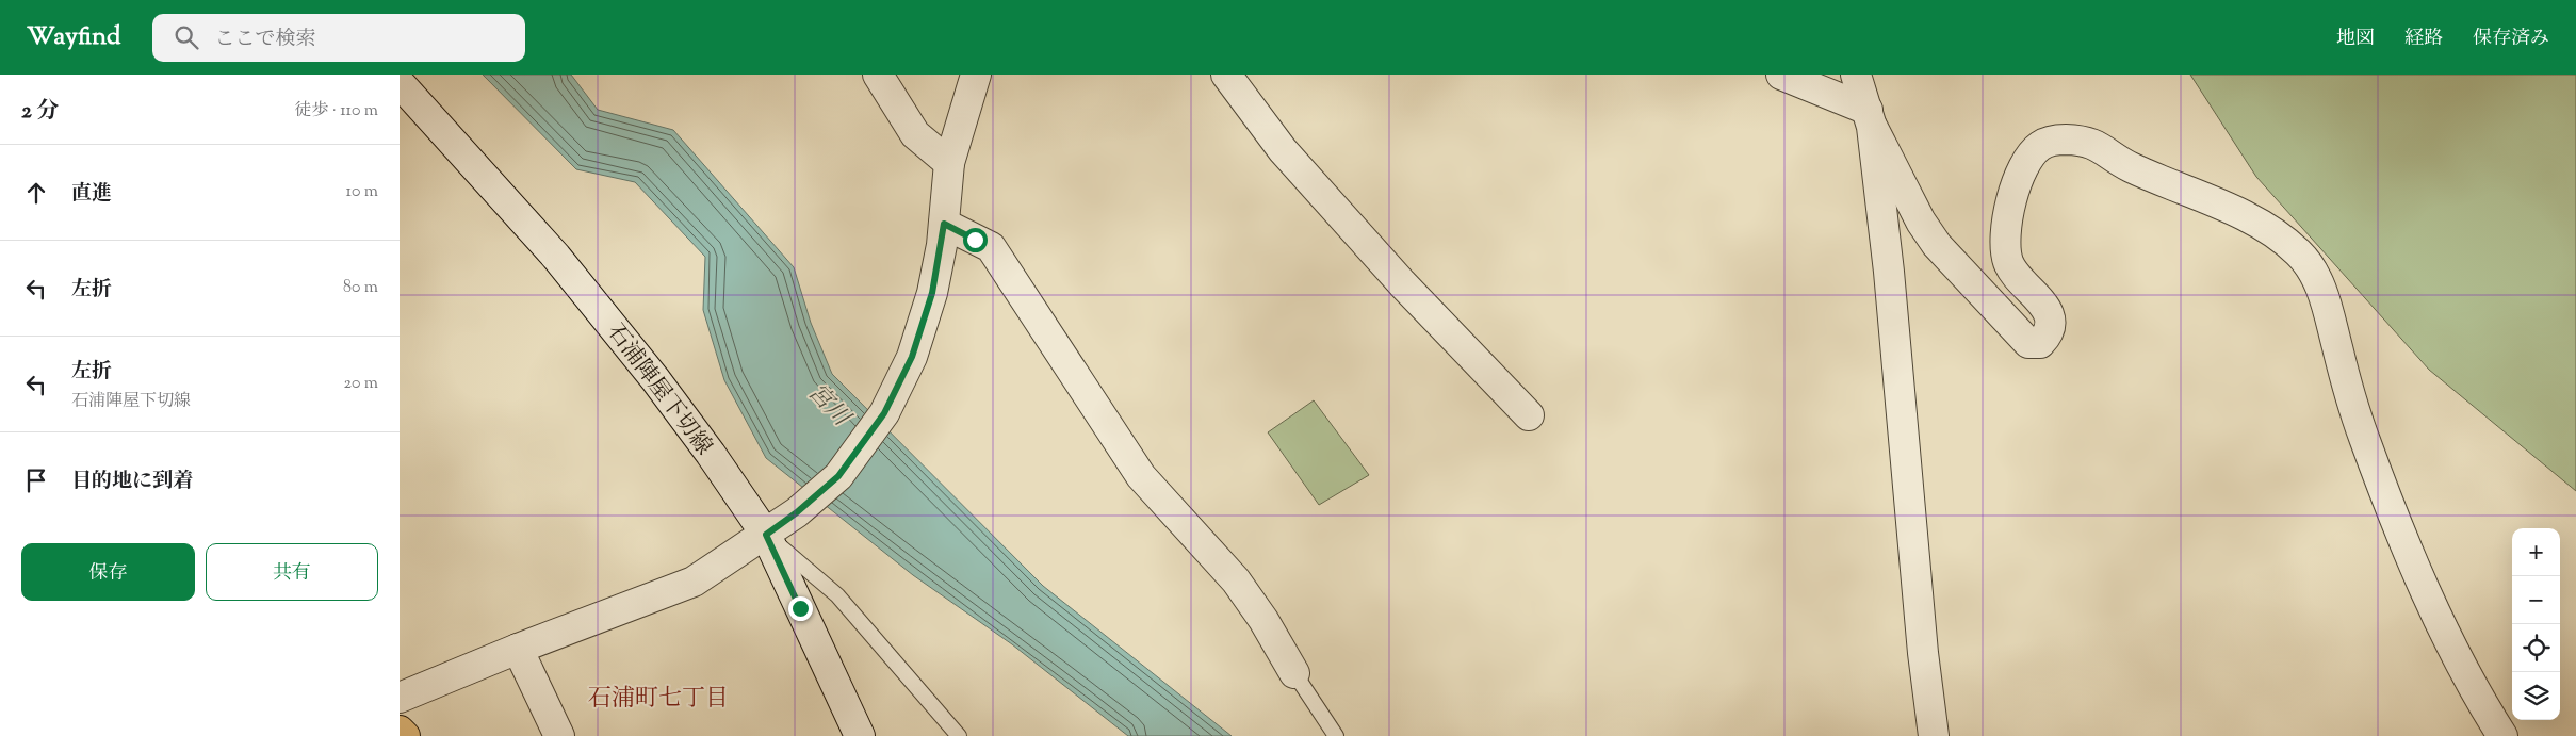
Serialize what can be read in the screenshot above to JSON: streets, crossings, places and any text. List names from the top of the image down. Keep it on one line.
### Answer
{"streets":{"street":["石浦陣屋下切線"]},"districts":["石浦町七丁目"],"water":["宮川"],"page":{"header":"Wayfind","search":"ここで検索","nav":["地図","経路","保存済み"],"heading":["2 分","徒歩 · 110 m"],"list":[["直進","10 m"],["左折","80 m"],["左折","石浦陣屋下切線","20 m"],"目的地に到着"],"buttons":["保存","共有"],"map_buttons":["+","−"]}}
